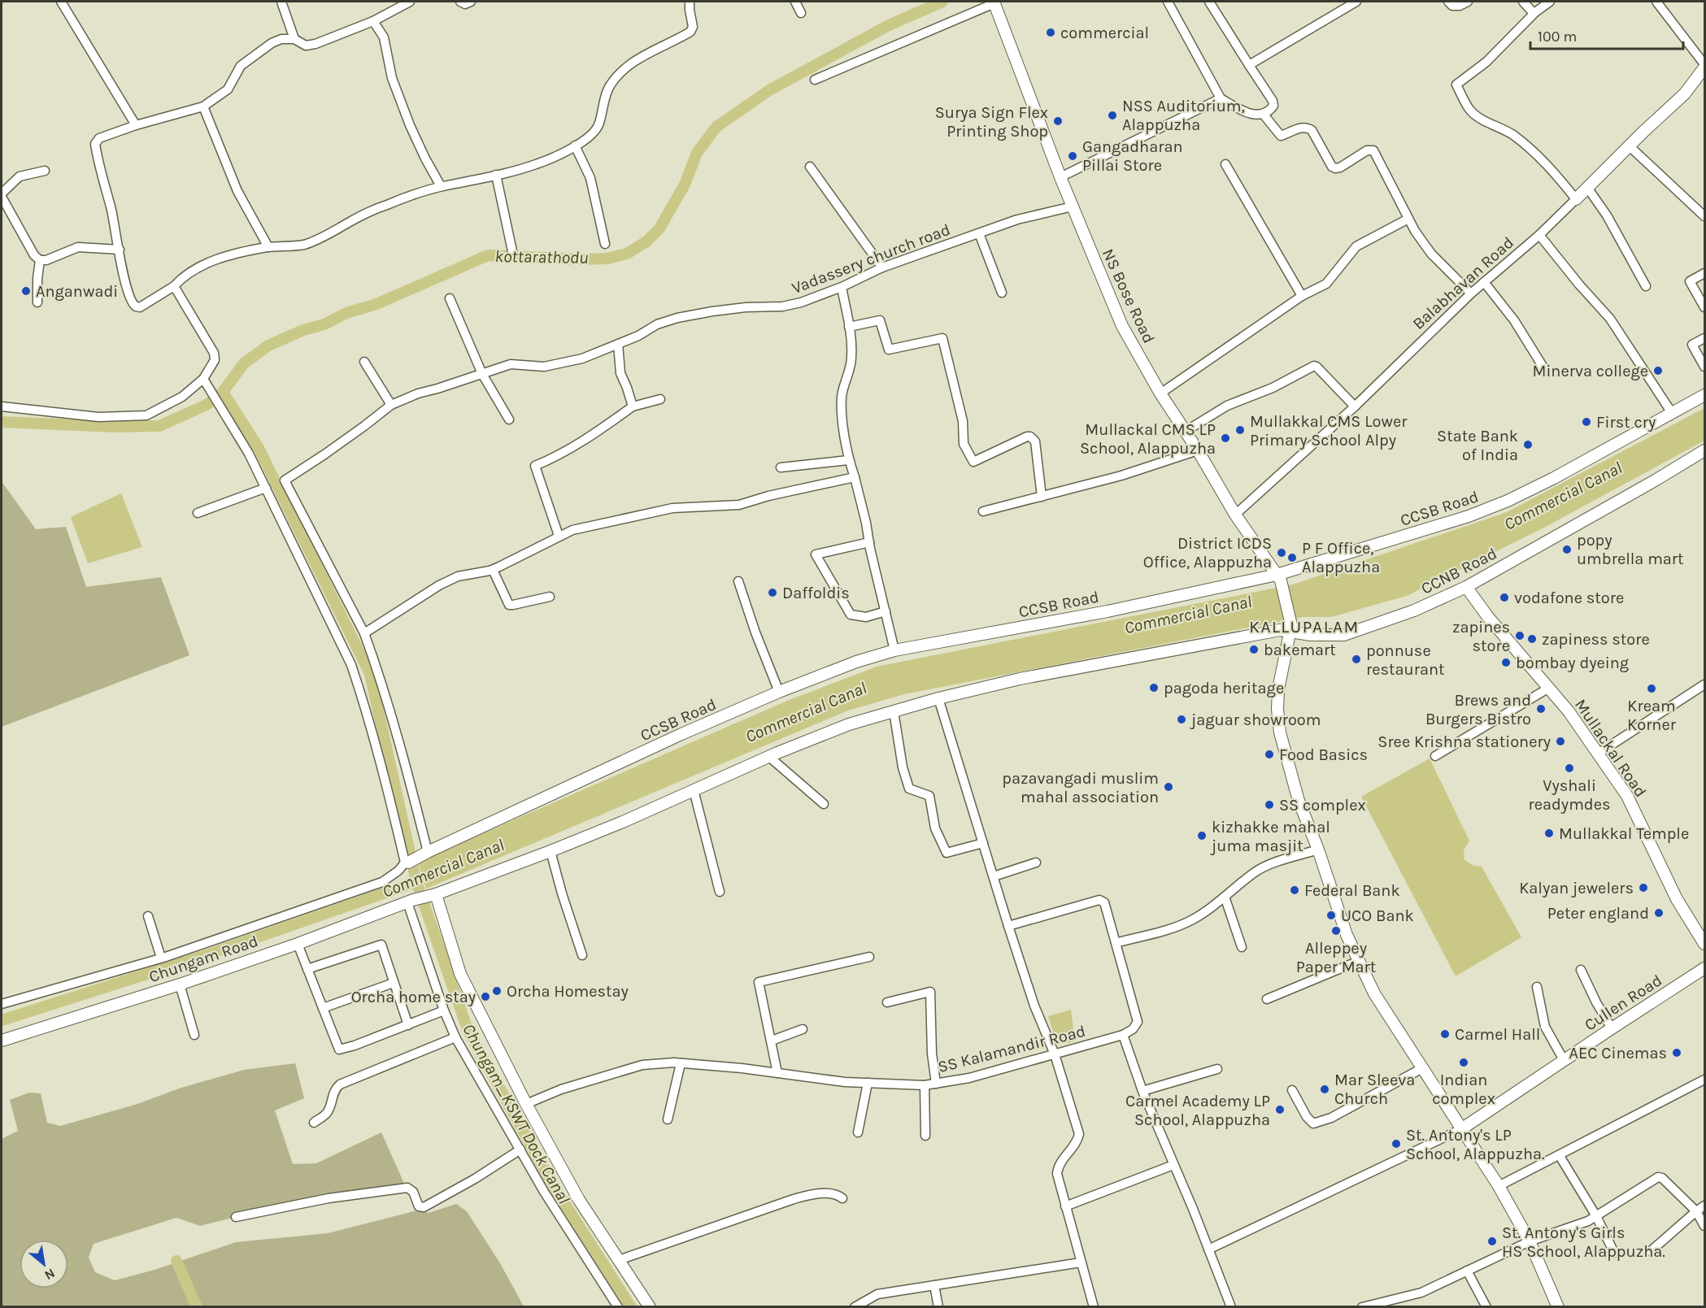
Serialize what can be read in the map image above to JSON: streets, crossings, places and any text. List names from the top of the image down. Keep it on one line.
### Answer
{"streets":{"main road":["Balabhavan Road","NS Bose Road","CCSB Road","CCNB Road","Mullackal Road","Chungam Road","Cullen Road"],"street":["Vadassery church road","SS Kalamandir Road"]},"crossings":[["Vadassery church road","NS Bose Road"],["Balabhavan Road","NS Bose Road"],["NS Bose Road","CCSB Road"],["CCNB Road","Mullackal Road"],["CCNB Road","Chungam Road"]],"districts":["KALLUPALAM"],"water":["kottarathodu","Commercial Canal","Chungam_KSWT Dock Canal"],"places":["commercial","NSS Auditorium, Alappuzha","Surya Sign Flex Printing Shop","Gangadharan Pillai Store","Anganwadi","Minerva college","First cry","Mullakkal CMS Lower Primary School Alpy","Mullackal CMS LP School, Alappuzha","State Bank of India","popy umbrella mart","District ICDS Office, Alappuzha","P F Office, Alappuzha","Daffoldis","vodafone store","zapines store","zapiness store","bakemart","ponnuse restaurant","bombay dyeing","pagoda heritage","Kream Korner","Brews and Burgers Bistro","jaguar showroom","Sree Krishna stationery","Food Basics","Vyshali readymdes","pazavangadi muslim mahal association","SS complex","Mullakkal Temple","kizhakke mahal juma masjit","Kalyan jewelers","Federal Bank","Peter england","UCO Bank","Alleppey Paper Mart","Orcha Homestay","Orcha home stay","Carmel Hall","AEC Cinemas","Indian complex","Mar Sleeva Church","Carmel Academy LP School, Alappuzha","St. Antony's LP School, Alappuzha.","St. Antony's Girls HS School, Alappuzha."],"scale_bar":"100 m","north":"bottom right"}
